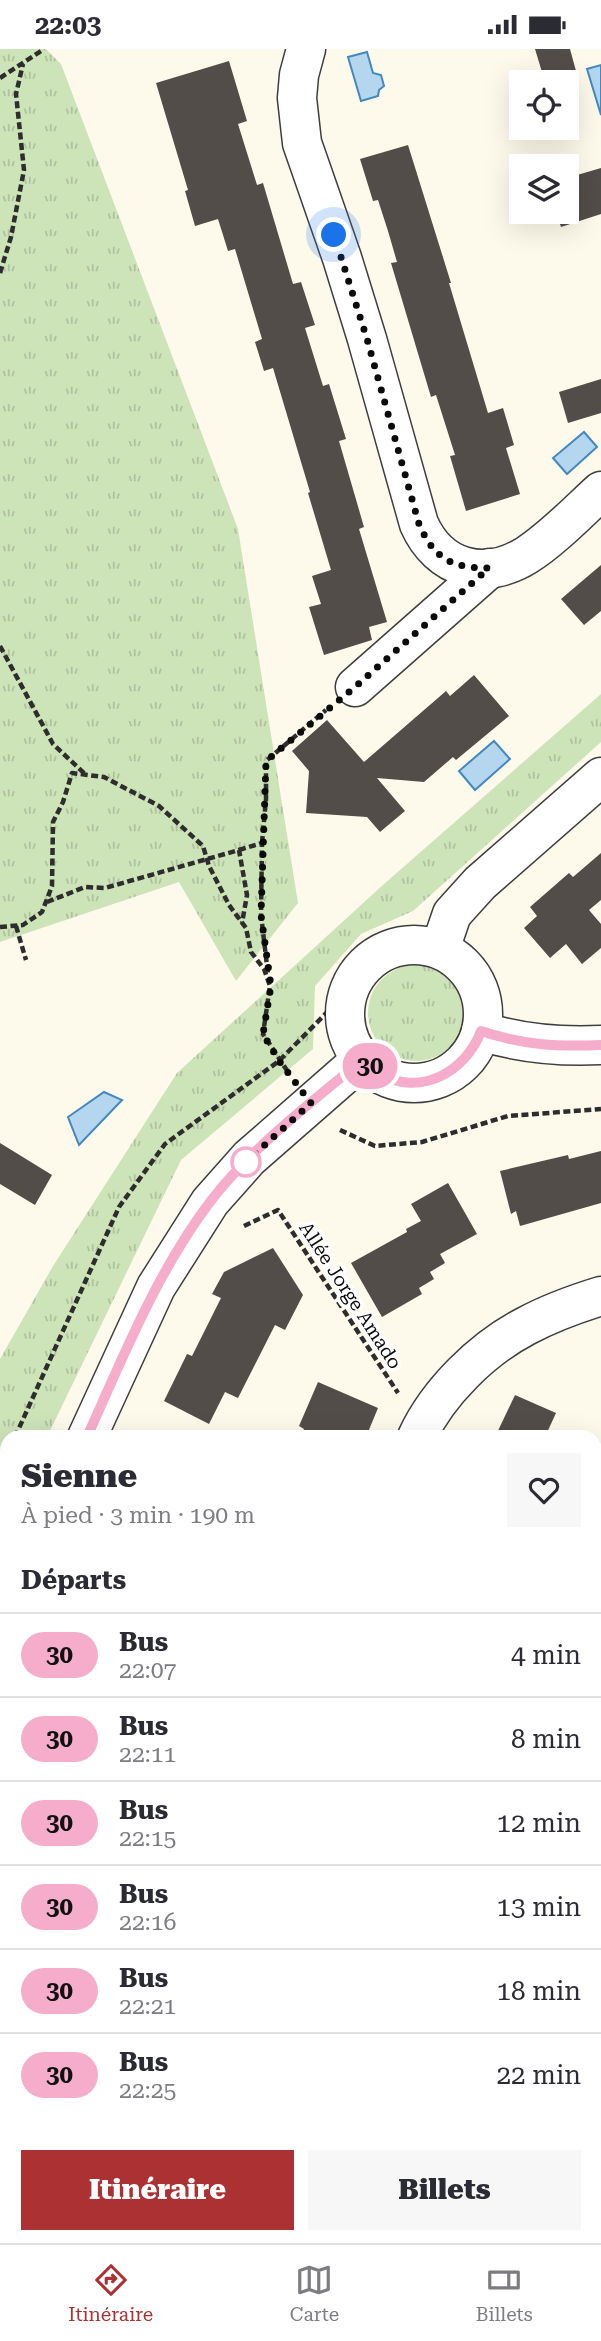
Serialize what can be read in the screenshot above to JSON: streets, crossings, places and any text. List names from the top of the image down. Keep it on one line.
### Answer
{"streets":{"path":["Allée Jorge Amado"]},"lines":["bus line 30"],"page":{"status":"22:03","on_map":"30","heading":[["Sienne","À pied · 3 min · 190 m"],"Départs"],"list":[{"mark":"30","name":"Bus","note":"22:07","value":"4 min"},{"mark":"30","name":"Bus","note":"22:11","value":"8 min"},{"mark":"30","name":"Bus","note":"22:15","value":"12 min"},{"mark":"30","name":"Bus","note":"22:16","value":"13 min"},{"mark":"30","name":"Bus","note":"22:21","value":"18 min"},{"mark":"30","name":"Bus","note":"22:25","value":"22 min"}],"buttons":["Itinéraire","Billets"],"tabs":["Itinéraire","Carte","Billets"]}}
